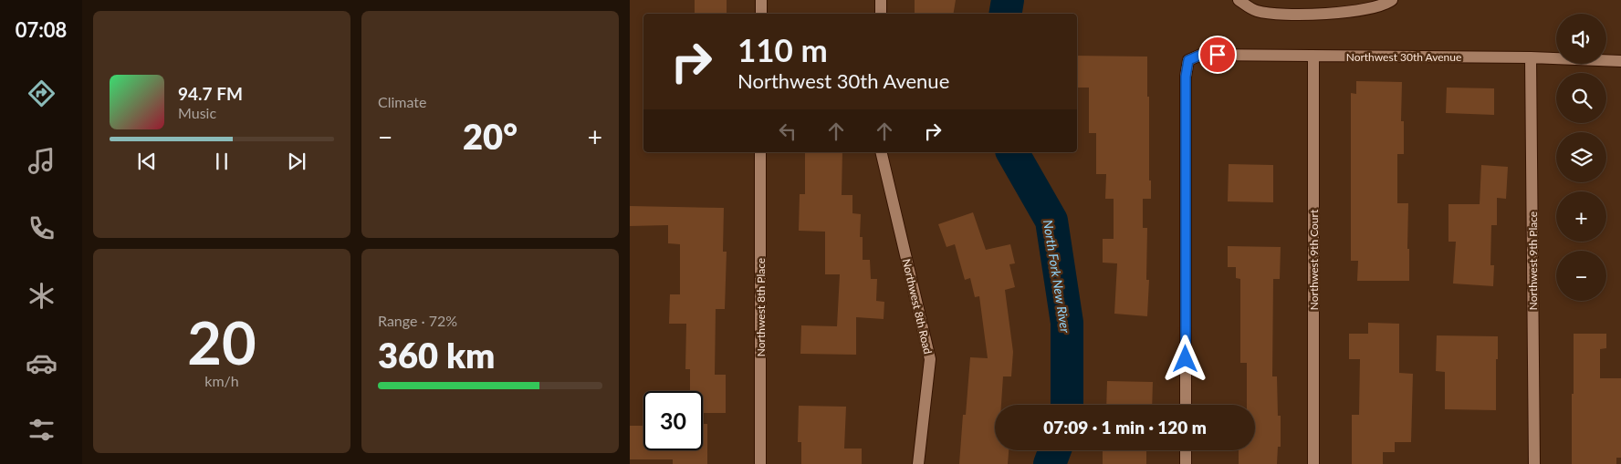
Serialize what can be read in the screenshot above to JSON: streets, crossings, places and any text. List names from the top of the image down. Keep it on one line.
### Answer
{"streets":{"street":["Northwest 30th Avenue","Northwest 9th Court","Northwest 9th Place","Northwest 8th Road","Northwest 8th Place"]},"crossings":[["Northwest 30th Avenue","Northwest 9th Court"],["Northwest 30th Avenue","Northwest 9th Place"]],"water":["North Fork New River"],"page":{"tabs":"07:08","tile":["Climate",["20","km/h"],["Range · 72%","360 km"]],"map_buttons":["+","−"],"turn":["110 m","Northwest 30th Avenue"],"song":["94.7 FM","Music"],"heat":["−","20°","+"],"limit":"30","trip":"07:09 · 1 min · 120 m"}}
